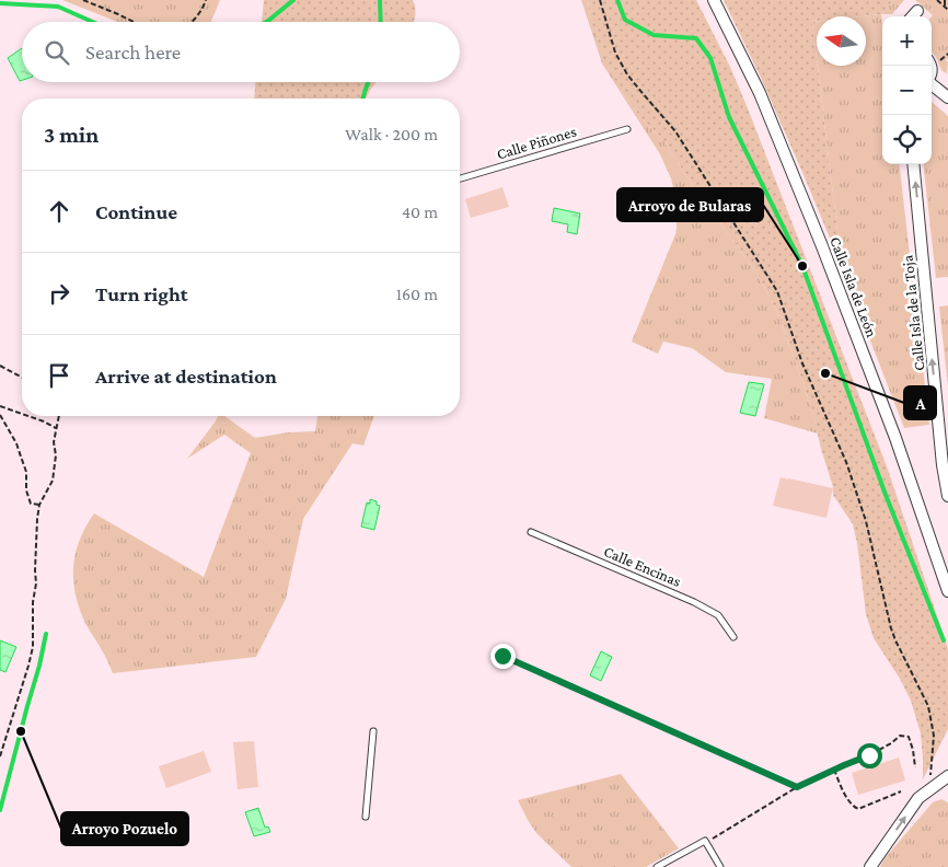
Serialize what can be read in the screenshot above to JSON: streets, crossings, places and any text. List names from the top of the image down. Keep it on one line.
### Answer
{"streets":{"street":["Calle Isla de León","Calle Isla de la Toja"],"lane":["Calle Piñones","Calle Encinas"]},"one_way":["Calle Isla de la Toja"],"places":["Arroyo de Bularas","A","Arroyo Pozuelo"],"north":"left","page":{"map_buttons":["+","−"],"search":"Search here","heading":["3 min","Walk · 200 m"],"list":[["Continue","40 m"],["Turn right","160 m"],"Arrive at destination"]}}
